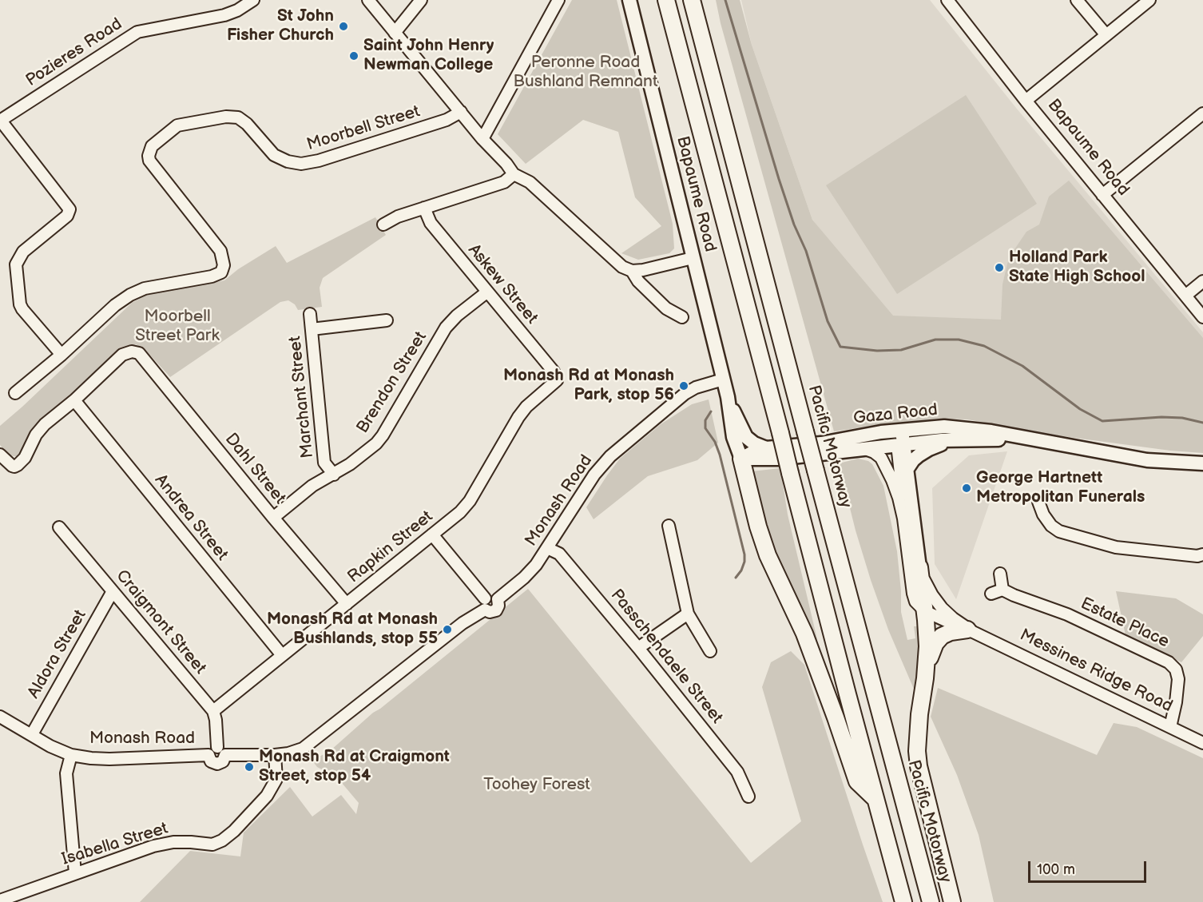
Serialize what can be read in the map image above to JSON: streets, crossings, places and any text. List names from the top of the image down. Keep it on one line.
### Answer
{"streets":{"highway":["Pacific Motorway"],"main road":["Bapaume Road","Gaza Road","Messines Ridge Road"],"street":["Pozieres Road","Moorbell Street","Askew Street","Brendon Street","Marchant Street","Dahl Street","Monash Road","Andrea Street","Rapkin Street","Craigmont Street","Estate Place","Aldora Street","Passchendaele Street","Isabella Street"]},"crossings":[["Bapaume Road","Gaza Road"],["Bapaume Road","Monash Road"],["Askew Street","Brendon Street"],["Askew Street","Rapkin Street"],["Brendon Street","Marchant Street"],["Brendon Street","Dahl Street"],["Gaza Road","Messines Ridge Road"],["Dahl Street","Andrea Street"],["Dahl Street","Rapkin Street"],["Monash Road","Aldora Street"],["Monash Road","Passchendaele Street"],["Monash Road","Isabella Street"],["Andrea Street","Rapkin Street"],["Rapkin Street","Craigmont Street"],["Craigmont Street","Aldora Street"],["Estate Place","Messines Ridge Road"]],"parks":["Peronne Road Bushland Remnant","Moorbell Street Park","Toohey Forest"],"places":["St John Fisher Church","Saint John Henry Newman College","Holland Park State High School","Monash Rd at Monash Park, stop 56","George Hartnett Metropolitan Funerals","Monash Rd at Monash Bushlands, stop 55","Monash Rd at Craigmont Street, stop 54"],"scale_bar":"100 m"}
